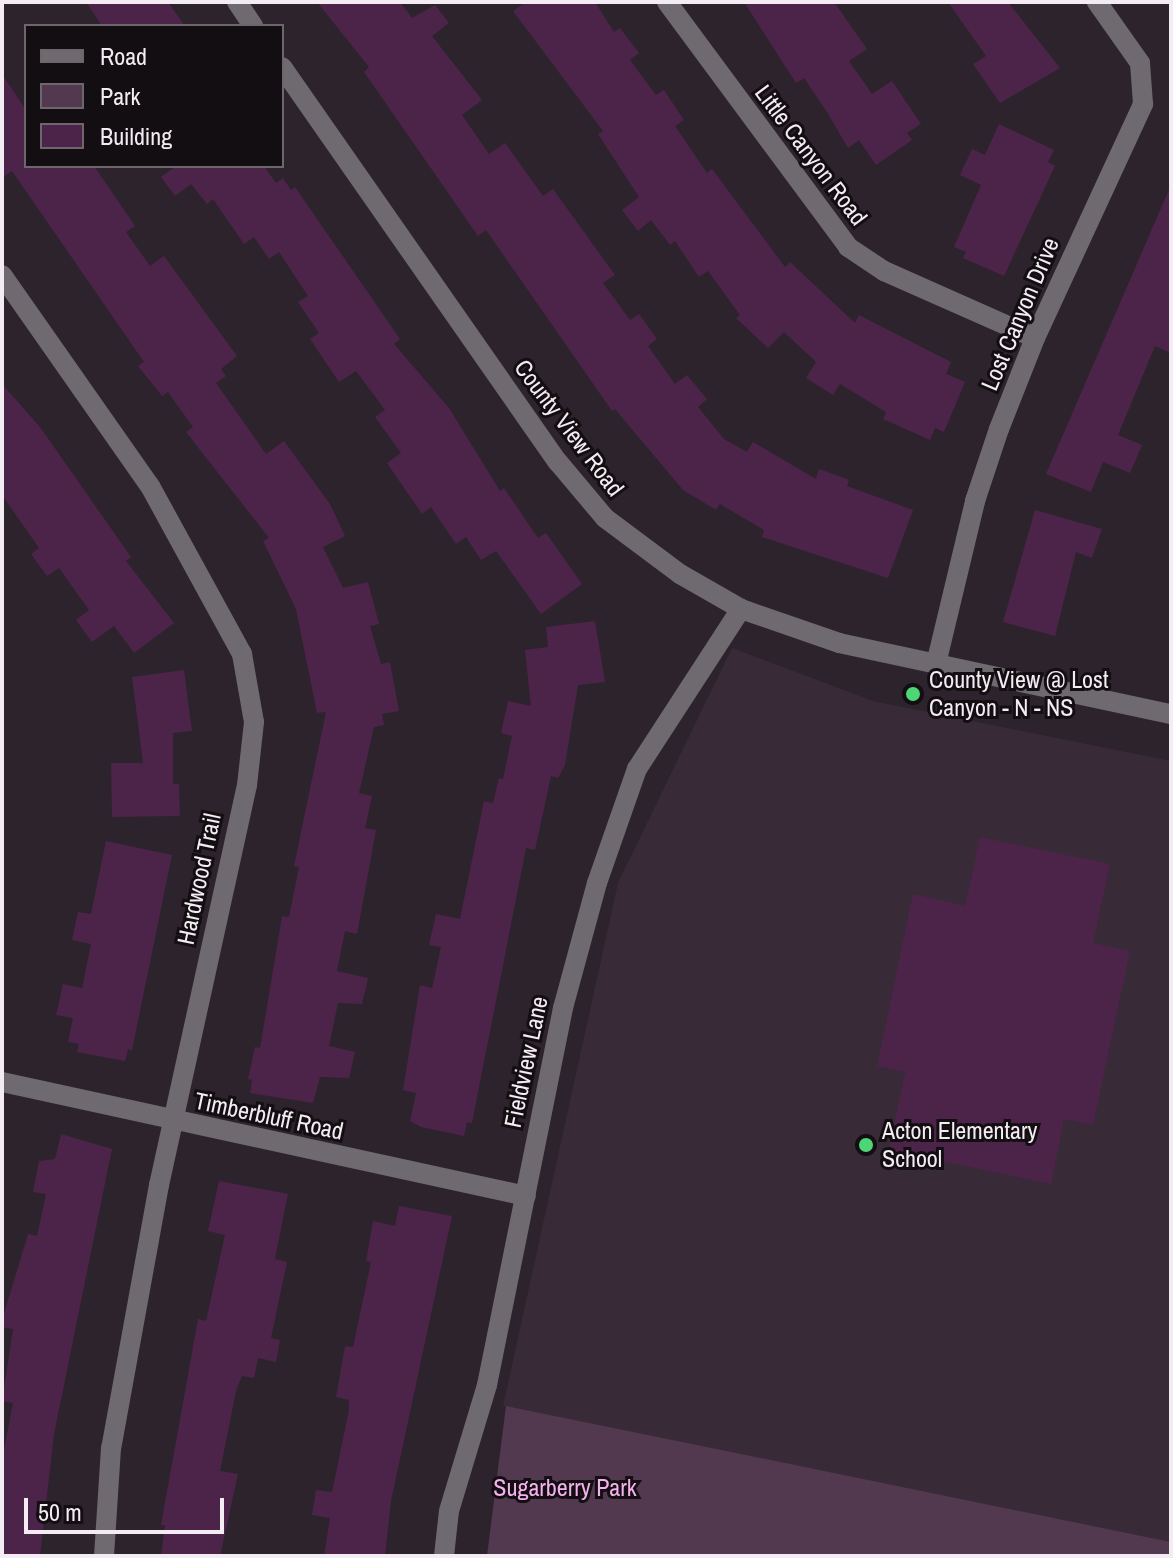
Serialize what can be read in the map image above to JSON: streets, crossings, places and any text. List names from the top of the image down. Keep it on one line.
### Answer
{"streets":{"street":["Little Canyon Road","Lost Canyon Drive","County View Road","Hardwood Trail","Fieldview Lane","Timberbluff Road"]},"crossings":[["Little Canyon Road","Lost Canyon Drive"],["Lost Canyon Drive","County View Road"],["County View Road","Fieldview Lane"],["Hardwood Trail","Timberbluff Road"],["Fieldview Lane","Timberbluff Road"]],"parks":["Sugarberry Park"],"places":["County View @ Lost Canyon - N - NS","Acton Elementary School"],"legend":["Road","Park","Building"],"scale_bar":"50 m"}
